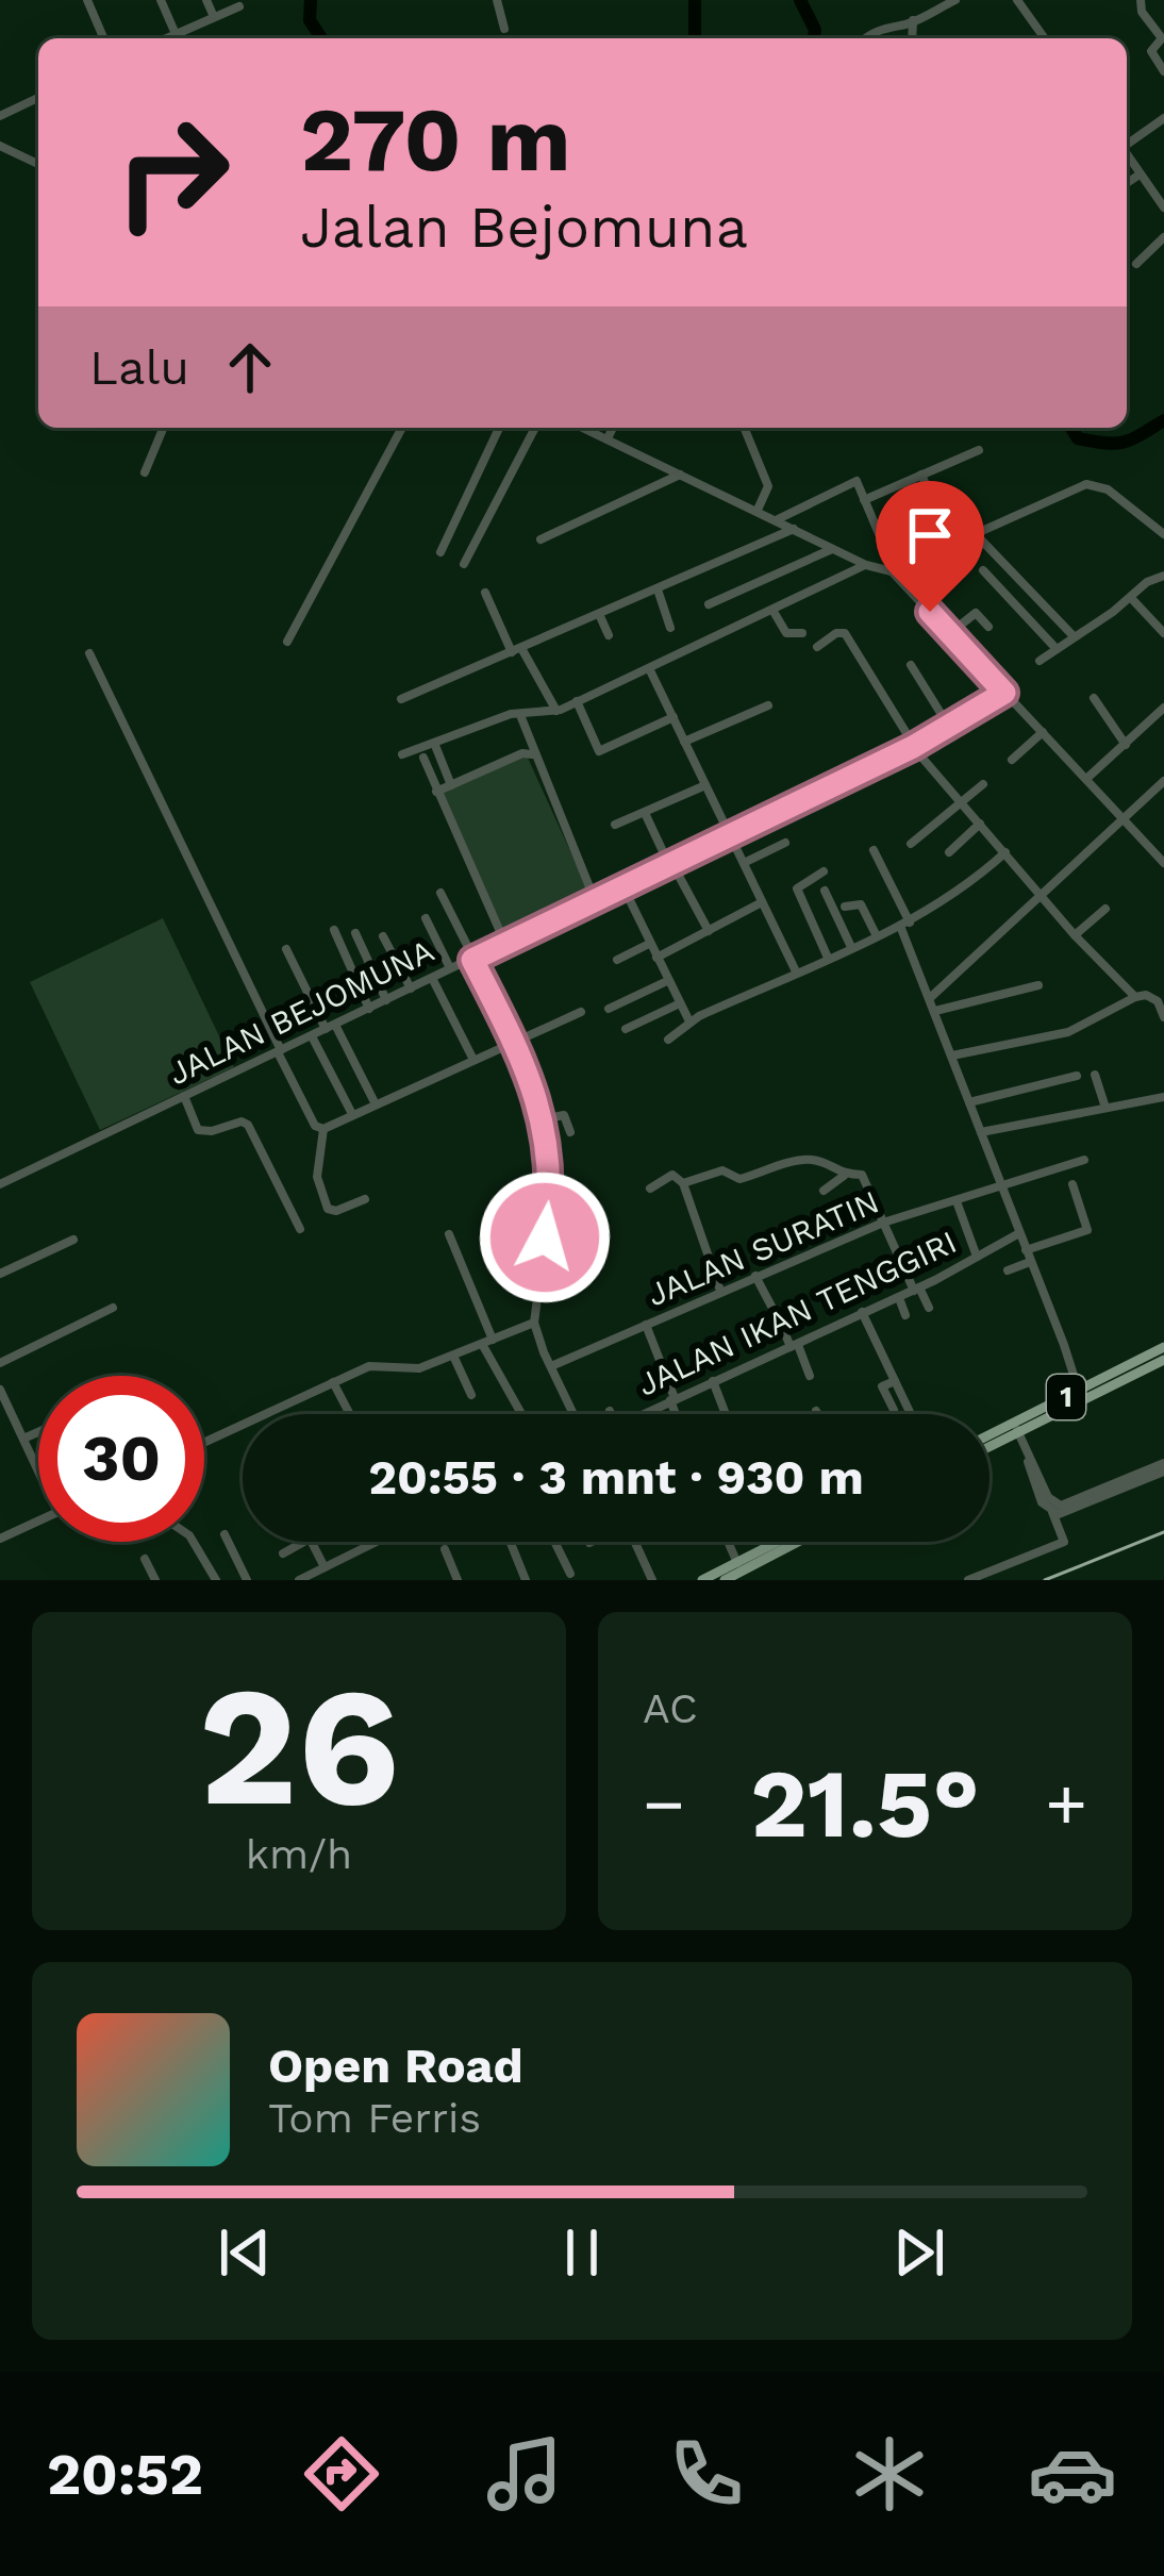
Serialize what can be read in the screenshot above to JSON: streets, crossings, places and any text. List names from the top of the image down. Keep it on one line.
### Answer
{"streets":{"main road":["1"],"street":["JALAN BEJOMUNA","JALAN SURATIN","JALAN IKAN TENGGIRI"]},"page":{"turn":["270 m","Jalan Bejomuna"],"then":"Lalu","limit":"30","trip":"20:55 · 3 mnt · 930 m","tile":[["26","km/h"],"AC"],"heat":["−","21.5°","+"],"song":["Open Road","Tom Ferris"],"tabs":"20:52"}}
